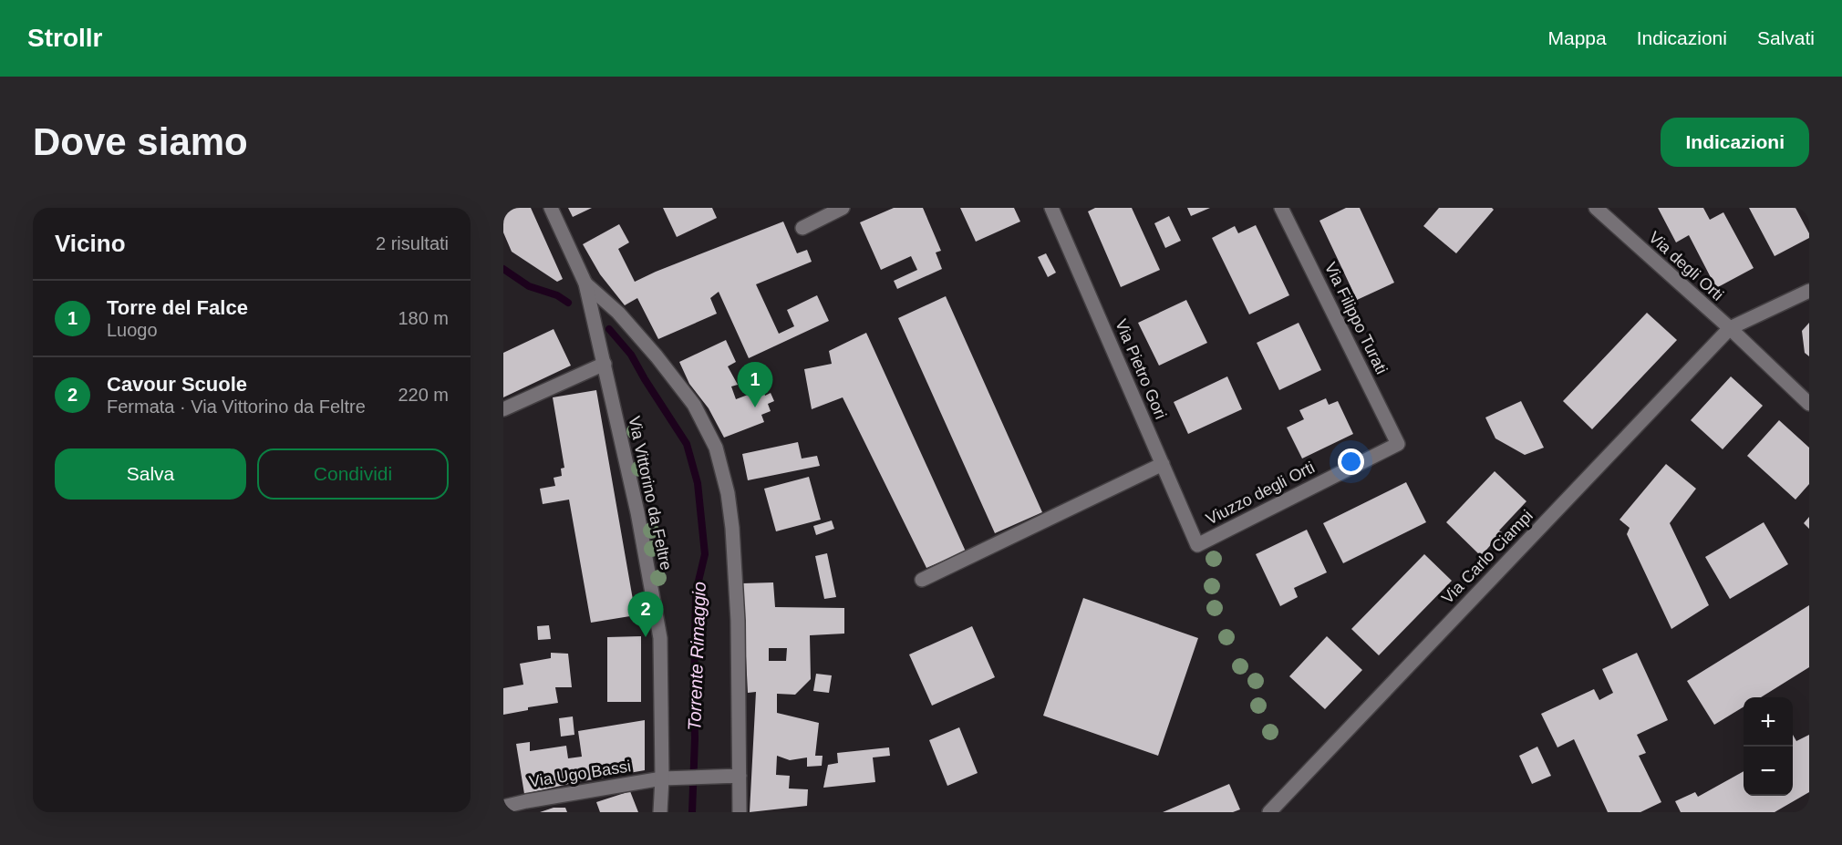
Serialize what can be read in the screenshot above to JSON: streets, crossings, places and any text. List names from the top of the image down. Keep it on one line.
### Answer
{"streets":{"street":["Via degli Orti","Via Filippo Turati","Via Pietro Gori","Via Vittorino da Feltre","Viuzzo degli Orti","Via Carlo Ciampi","Via Ugo Bassi"]},"crossings":[["Via degli Orti","Via Carlo Ciampi"],["Via Filippo Turati","Viuzzo degli Orti"],["Via Pietro Gori","Viuzzo degli Orti"],["Via Vittorino da Feltre","Via Ugo Bassi"]],"water":["Torrente Rimaggio"],"page":{"header":"Strollr","nav":["Mappa","Indicazioni","Salvati"],"buttons":["Indicazioni",["Salva","Condividi"]],"title":"Dove siamo","heading":["Vicino","2 risultati"],"list":[{"mark":"1","name":"Torre del Falce","note":"Luogo","value":"180 m"},{"mark":"2","name":"Cavour Scuole","note":"Fermata · Via Vittorino da Feltre","value":"220 m"}],"pins":["1","2"],"map_buttons":["+","−"]}}
